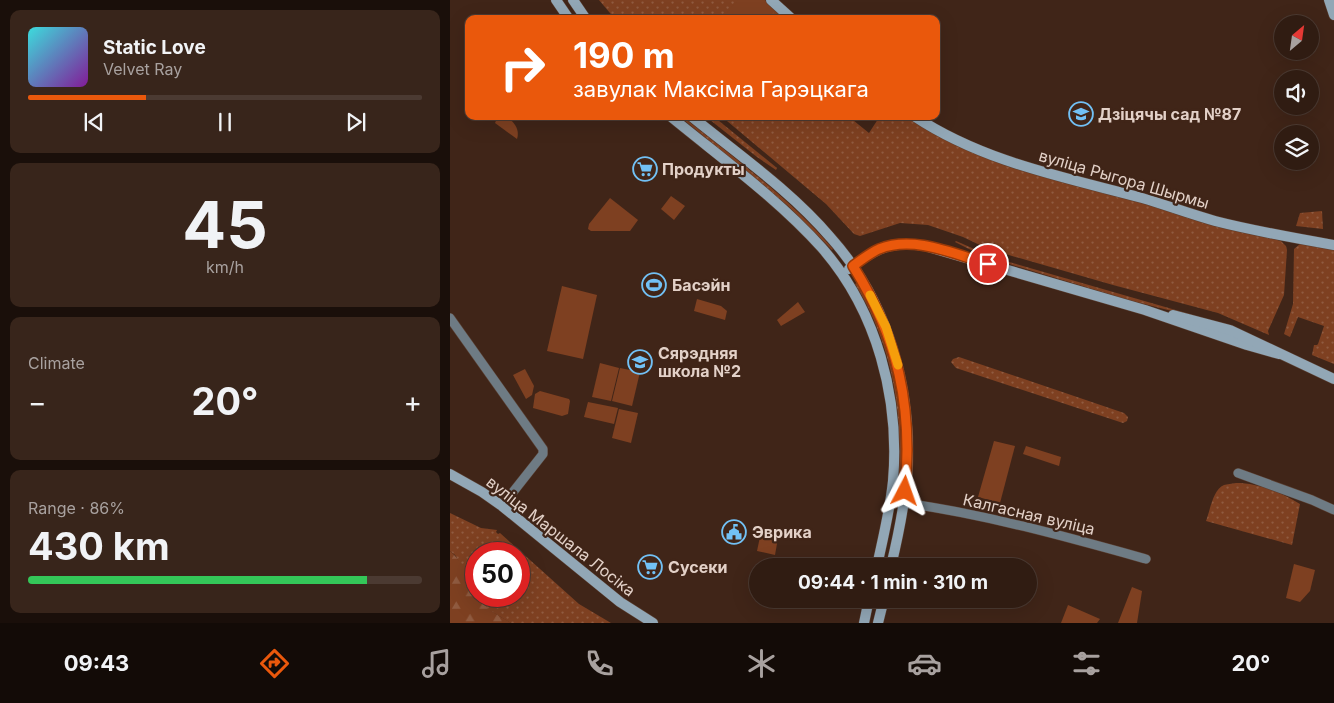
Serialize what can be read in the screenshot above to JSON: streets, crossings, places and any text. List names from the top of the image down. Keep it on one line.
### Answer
{"streets":{"main road":["вуліца Рыгора Шырмы","вуліца Маршала Лосіка"],"street":["Калгасная вуліца"]},"places":{"school or university":["Дзіцячы сад №87","Сярэдняя школа №2"],"supermarket":["Продукты","Сусеки"],"sports":["Басэйн"],"public building":["Эврика"]},"north":"top right","page":{"turn":["190 m","завулак Максіма Гарэцкага"],"song":["Static Love","Velvet Ray"],"tile":[["45","km/h"],"Climate",["Range · 86%","430 km"]],"heat":["−","20°","+"],"limit":"50","trip":"09:44 · 1 min · 310 m","tabs":["09:43","20°"]}}
